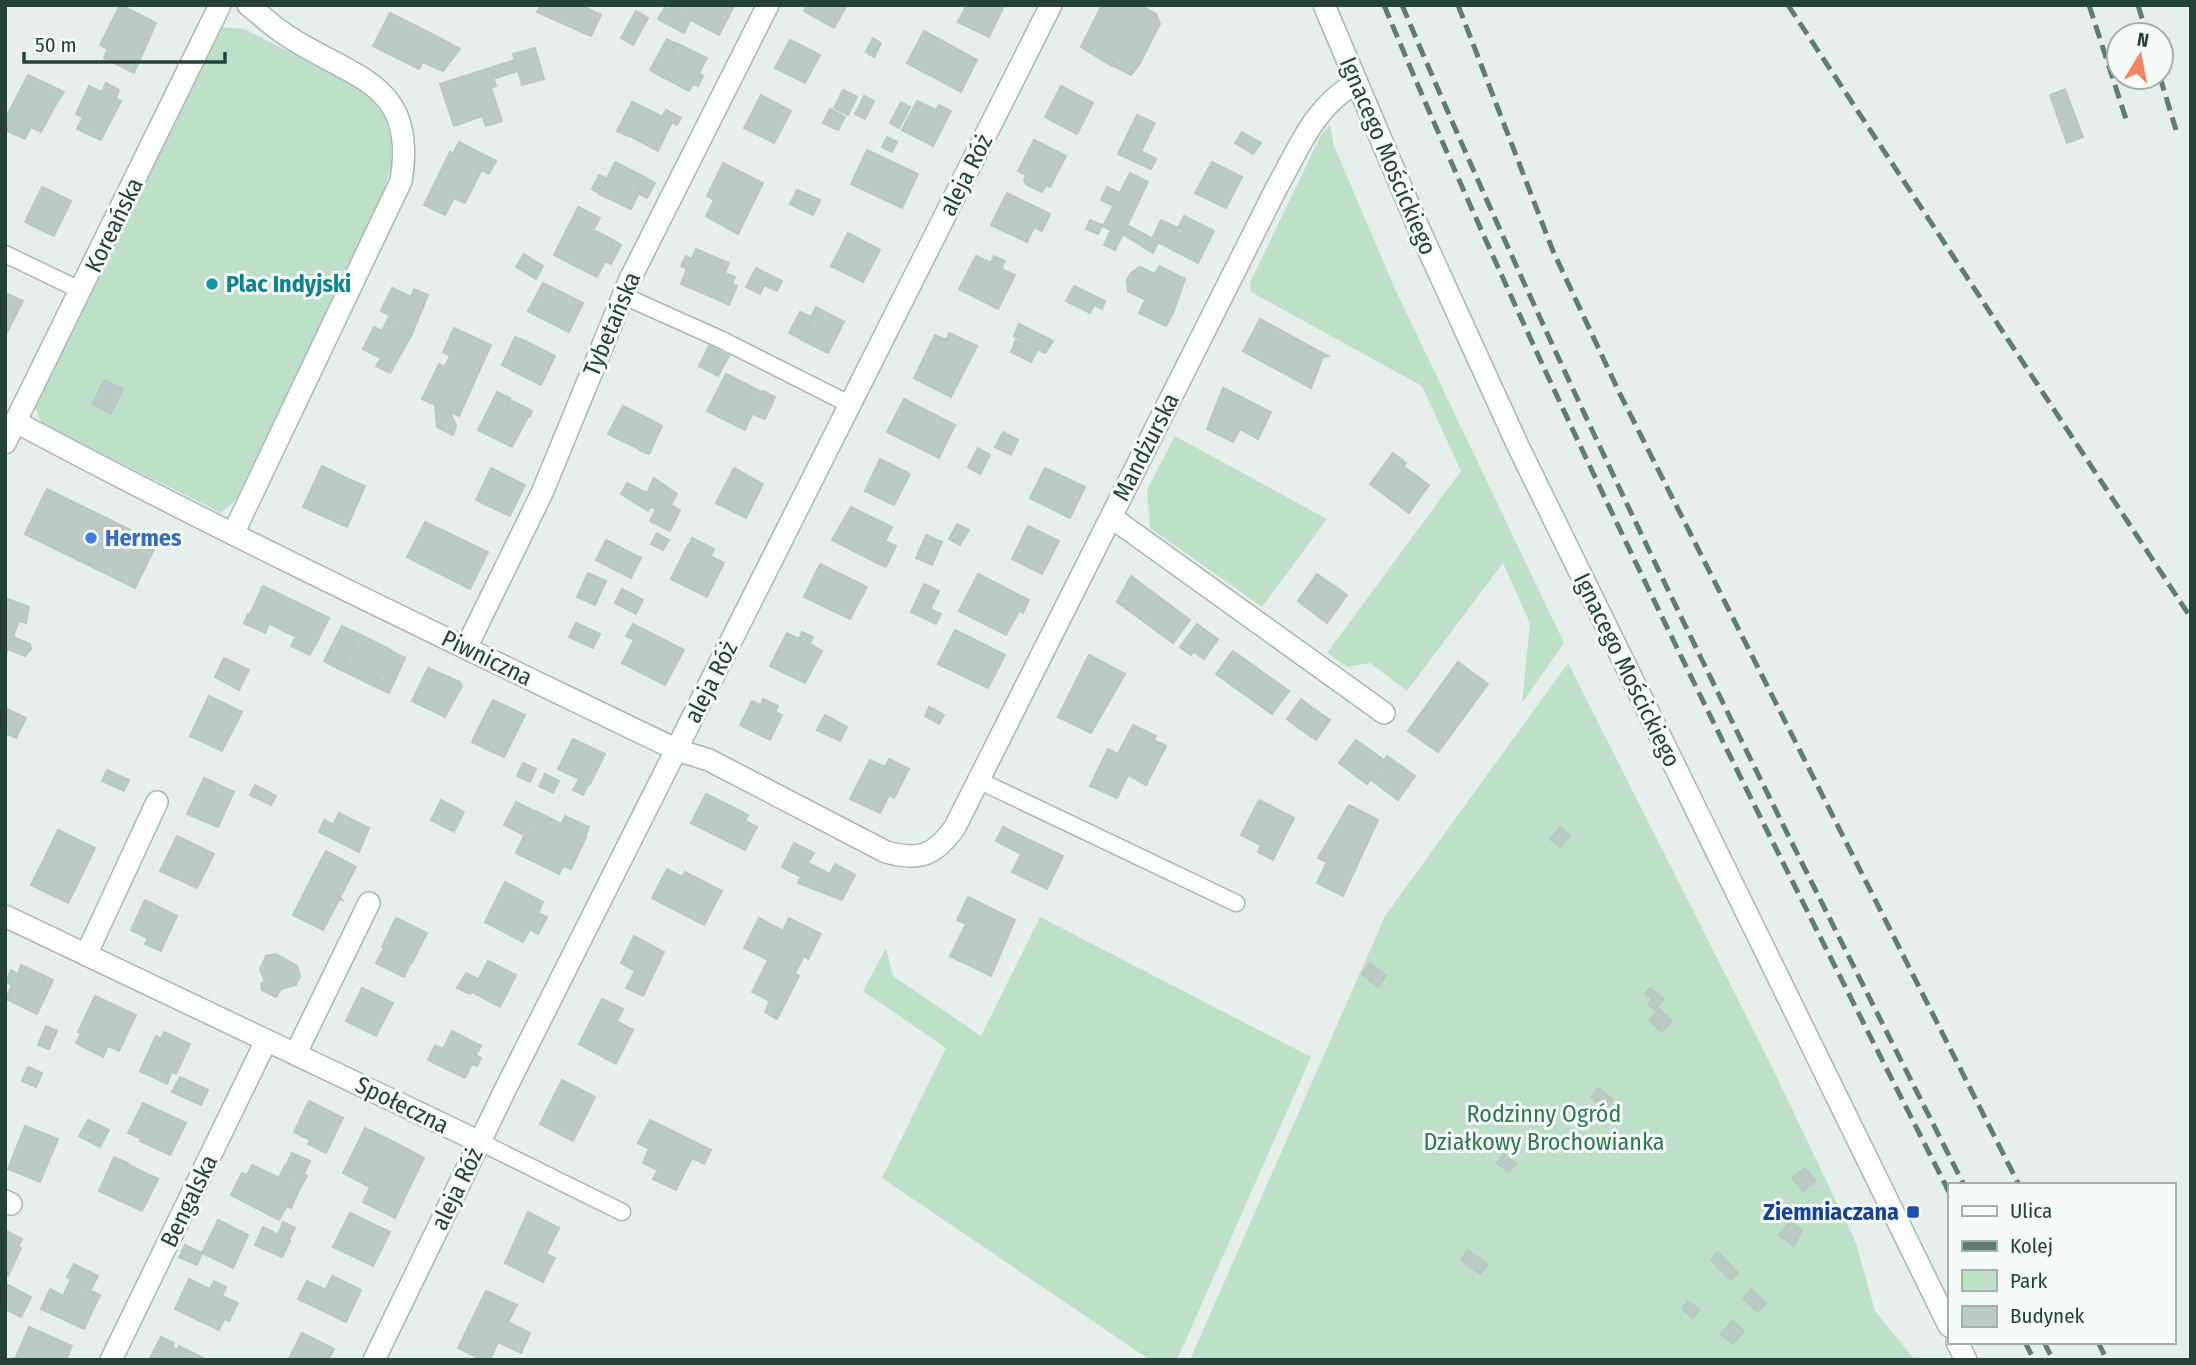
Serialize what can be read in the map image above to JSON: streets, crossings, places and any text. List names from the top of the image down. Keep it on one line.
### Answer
{"streets":{"street":["Ignacego Mościckiego","aleja Róż","Koreańska","Tybetańska","Mandżurska","Piwniczna","Społeczna","Bengalska"]},"crossings":[["Ignacego Mościckiego","Mandżurska"],["aleja Róż","Piwniczna"],["aleja Róż","Społeczna"],["Koreańska","Piwniczna"],["Tybetańska","Piwniczna"],["Mandżurska","Piwniczna"],["Społeczna","Bengalska"]],"parks":["Rodzinny Ogród Działkowy Brochowianka"],"places":{"other":["Plac Indyjski","Hermes"],"transit":["Ziemniaczana"]},"legend":["Ulica","Kolej","Park","Budynek"],"scale_bar":"50 m","north":"top"}
